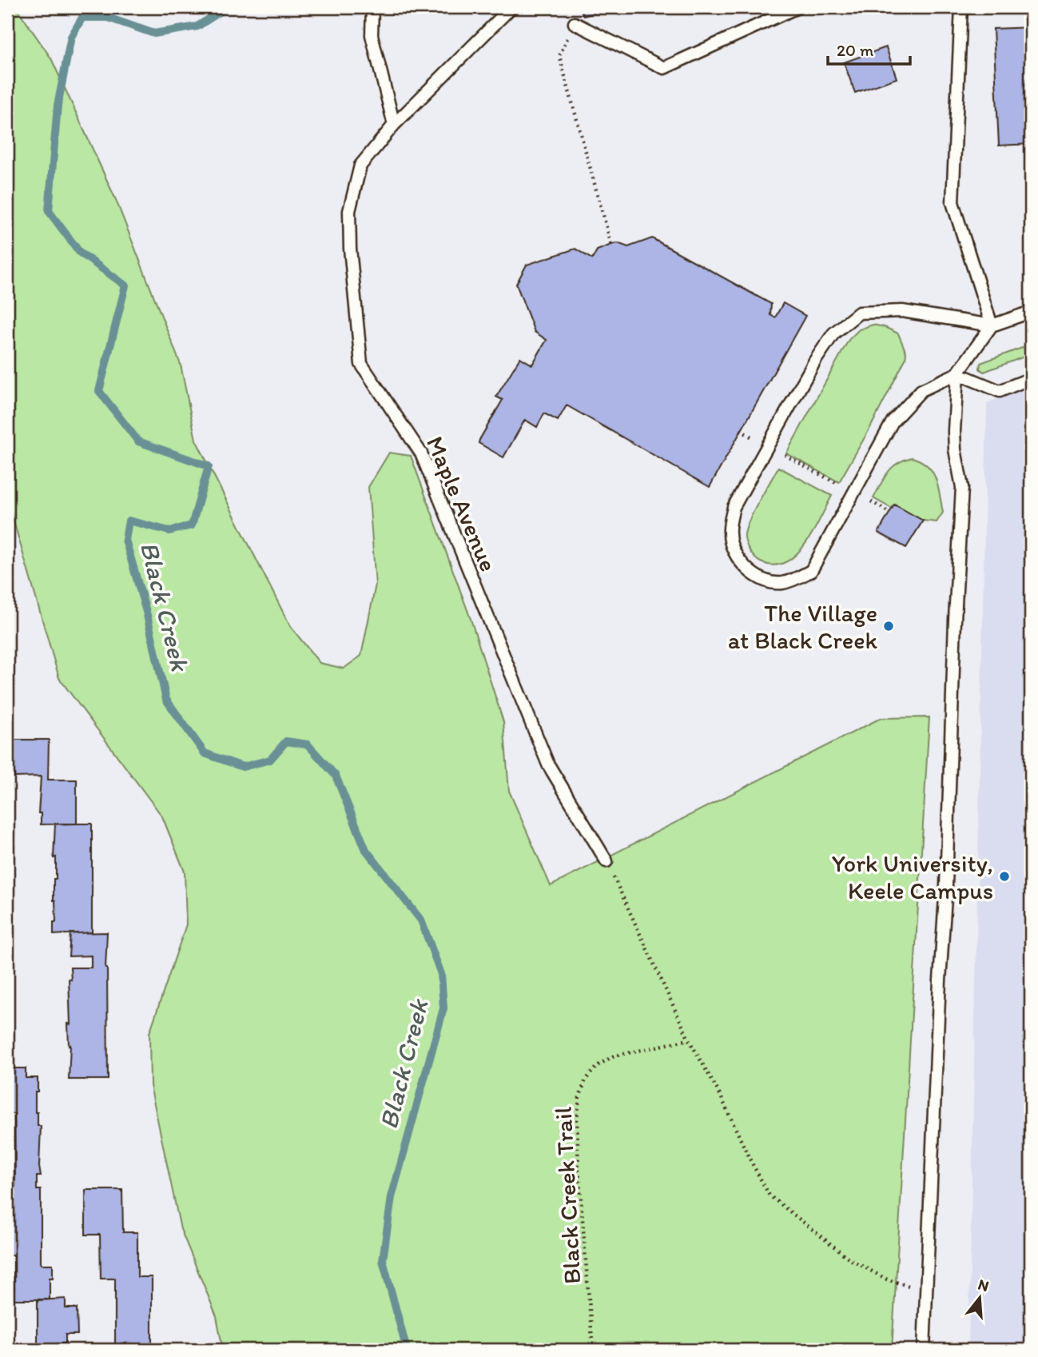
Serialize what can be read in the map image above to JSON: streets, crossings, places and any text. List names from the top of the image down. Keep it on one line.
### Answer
{"streets":{"lane":["Maple Avenue"],"path":["Black Creek Trail"]},"water":["Black Creek"],"places":["The Village at Black Creek","York University, Keele Campus"],"scale_bar":"20 m","north":"top"}
